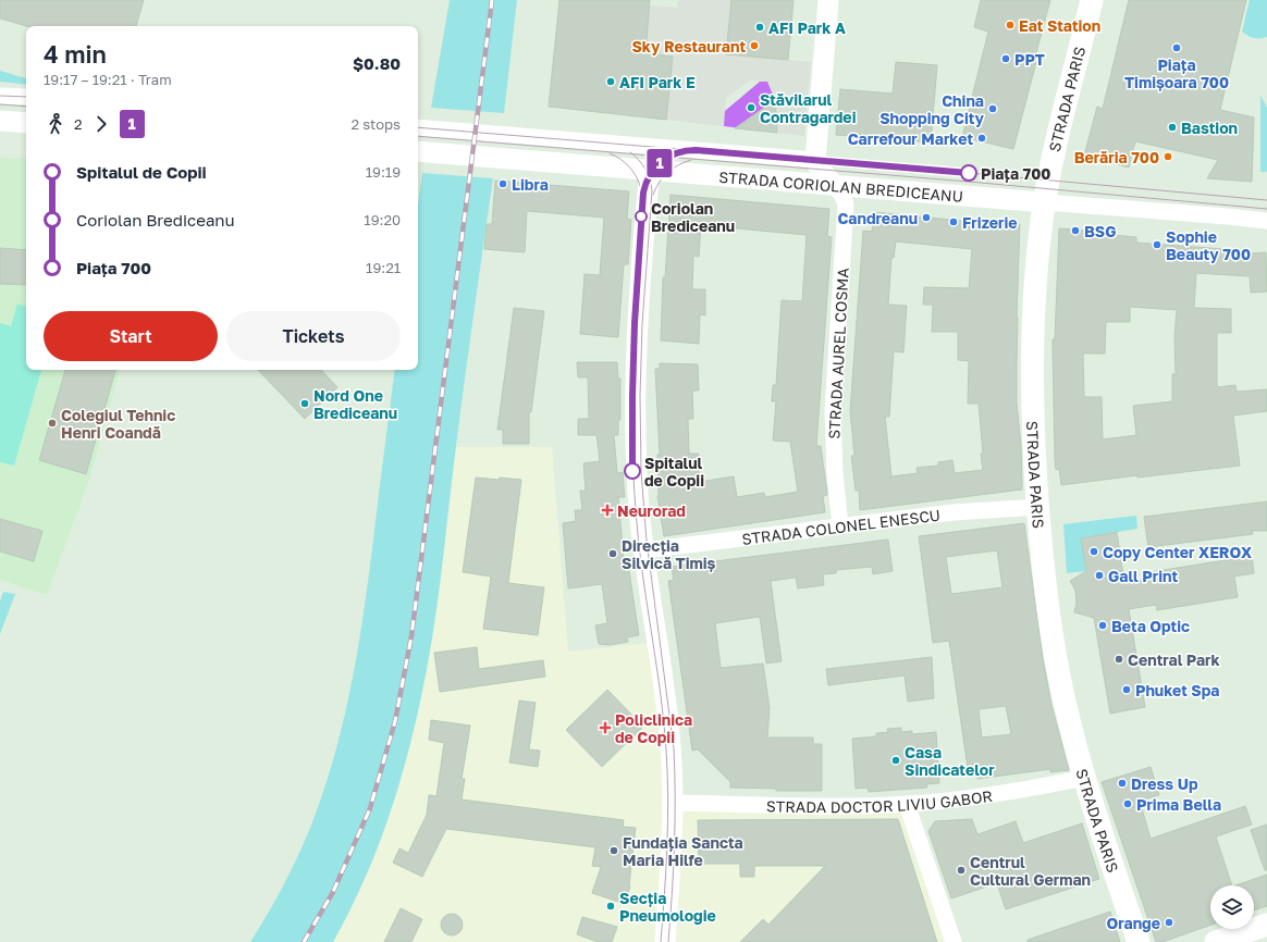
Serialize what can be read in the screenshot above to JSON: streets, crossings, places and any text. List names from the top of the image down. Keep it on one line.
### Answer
{"streets":{"main road":["STRADA PARIS"],"street":["STRADA CORIOLAN BREDICEANU","STRADA AUREL COSMA","STRADA COLONEL ENESCU","STRADA DOCTOR LIVIU GABOR"]},"crossings":[["STRADA PARIS","STRADA CORIOLAN BREDICEANU"],["STRADA PARIS","STRADA COLONEL ENESCU"],["STRADA PARIS","STRADA DOCTOR LIVIU GABOR"],["STRADA CORIOLAN BREDICEANU","STRADA AUREL COSMA"],["STRADA AUREL COSMA","STRADA COLONEL ENESCU"]],"places":{"other":["Eat Station","AFI Park A","Sky Restaurant","Piața Timișoara 700","PPT","AFI Park E","Stăvilarul Contragardei","China Shopping City","Bastion","Carrefour Market","Berăria 700","Piața 700","Libra","Coriolan Brediceanu","Candreanu","Frizerie","BSG","Sophie Beauty 700","Nord One Brediceanu","Colegiul Tehnic Henri Coandă","Spitalul de Copii","Copy Center XEROX","Direcția Silvică Timiș","Gall Print","Beta Optic","Central Park","Phuket Spa","Casa Sindicatelor","Dress Up","Prima Bella","Fundația Sancta Maria Hilfe","Centrul Cultural German","Secția Pneumologie","Orange"],"health":["Neurorad","Policlinica de Copii"]},"lines":["tram line 1"],"page":{"on_map":"1","heading":["4 min","19:17 – 19:21 · Tram","$0.80"],"legs":["2","1","2 stops"],"list":[{"name":"Spitalul de Copii","value":"19:19"},{"name":"Coriolan Brediceanu","value":"19:20"},{"name":"Piața 700","value":"19:21"}],"buttons":["Start","Tickets"]}}
